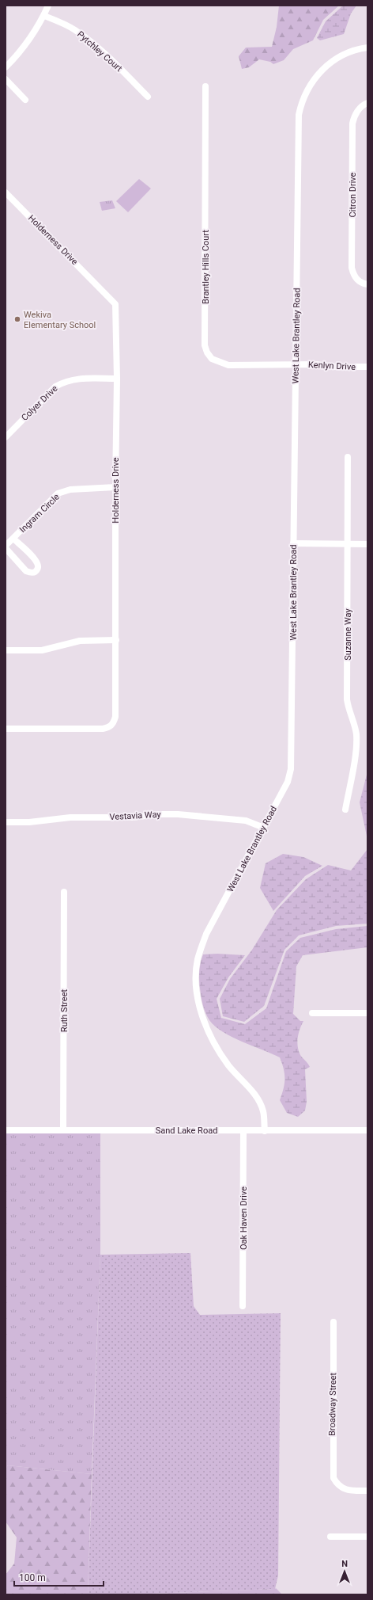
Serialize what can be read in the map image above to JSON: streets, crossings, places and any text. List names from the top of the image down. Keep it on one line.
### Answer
{"streets":{"street":["Pytchley Court","Citron Drive","Holderness Drive","Brantley Hills Court","West Lake Brantley Road","Kenlyn Drive","Colyer Drive","Ingram Circle","Suzanne Way","Vestavia Way","Ruth Street","Sand Lake Road","Oak Haven Drive","Broadway Street"]},"crossings":[["Holderness Drive","Colyer Drive"],["Holderness Drive","Ingram Circle"],["Brantley Hills Court","West Lake Brantley Road"],["Brantley Hills Court","Kenlyn Drive"],["West Lake Brantley Road","Kenlyn Drive"],["West Lake Brantley Road","Vestavia Way"],["West Lake Brantley Road","Sand Lake Road"],["Ruth Street","Sand Lake Road"],["Sand Lake Road","Oak Haven Drive"]],"places":["Wekiva Elementary School"],"scale_bar":"100 m","north":"top"}
